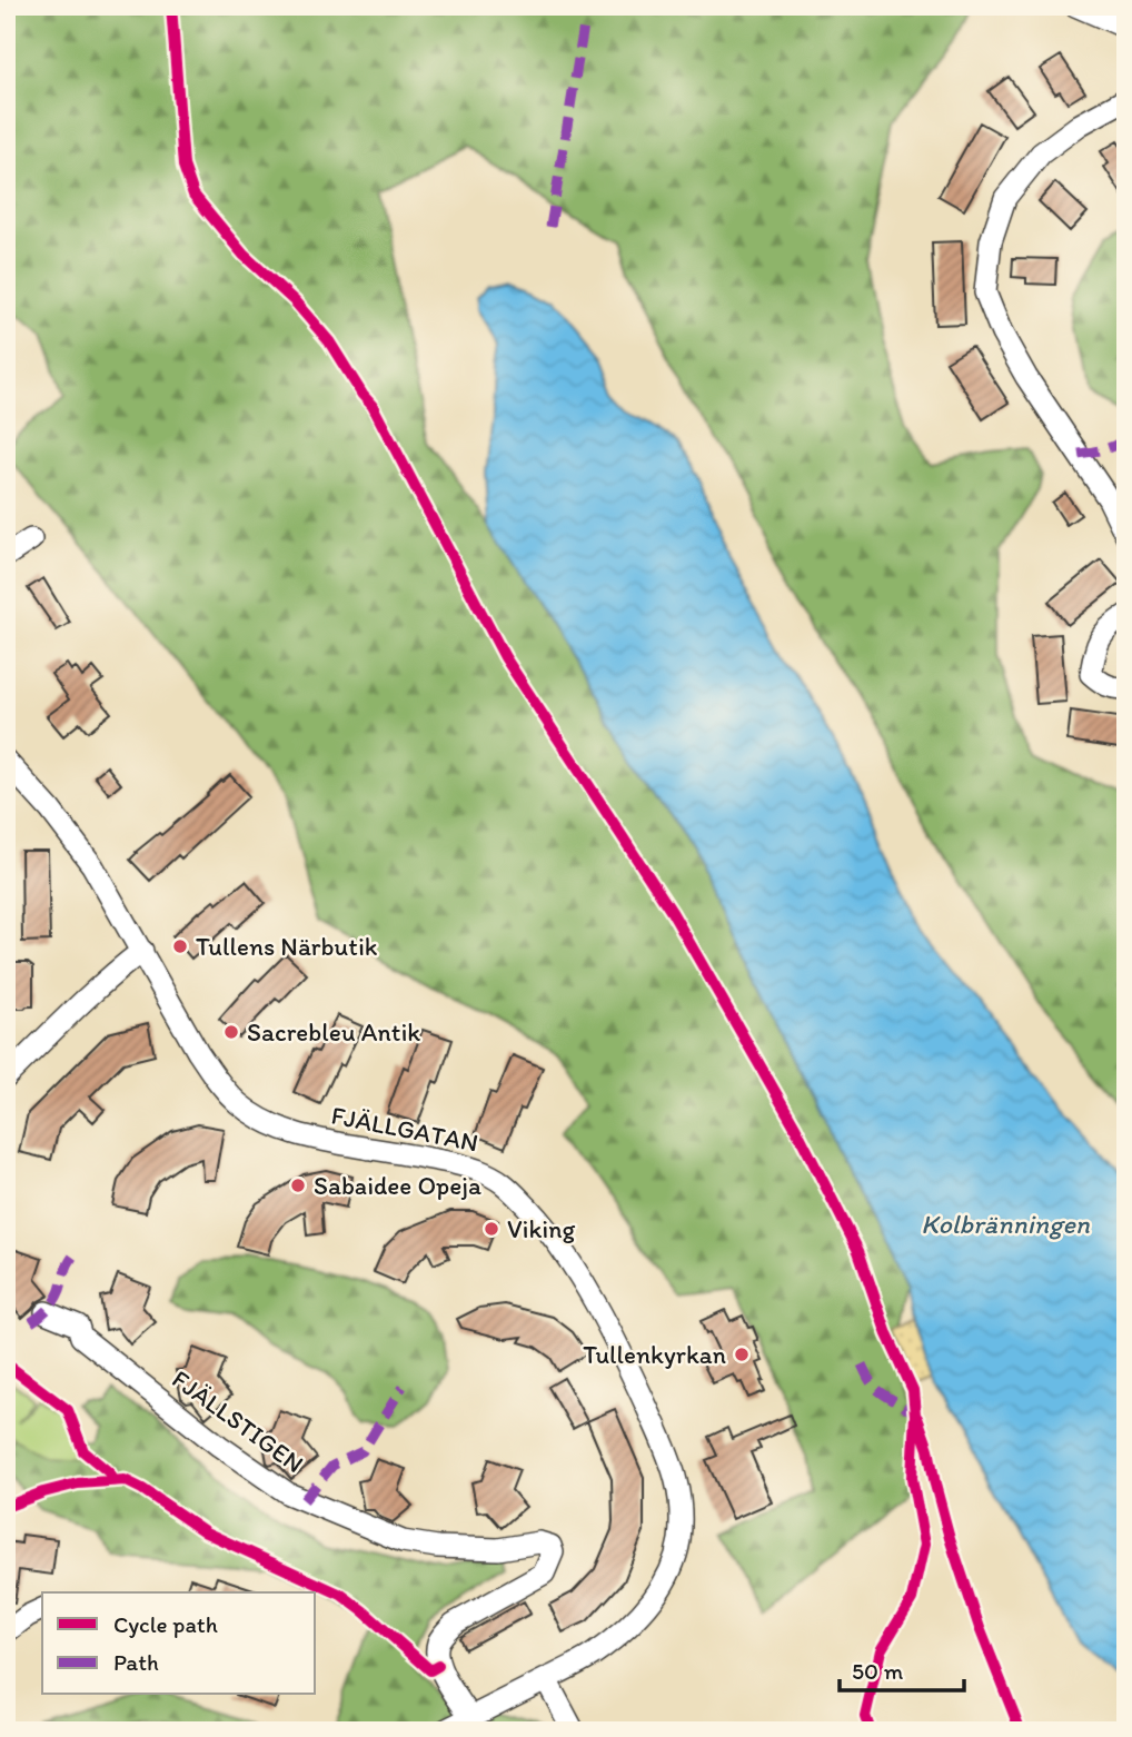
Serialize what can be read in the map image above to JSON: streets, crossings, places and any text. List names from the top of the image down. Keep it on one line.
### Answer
{"streets":{"street":["FJÄLLGATAN","FJÄLLSTIGEN"]},"crossings":[["FJÄLLGATAN","FJÄLLSTIGEN"]],"water":["Kolbränningen"],"places":["Tullens Närbutik","Sacrebleu Antik","Sabaidee Opeja","Viking","Tullenkyrkan"],"legend":["Cycle path","Path"],"scale_bar":"50 m"}
